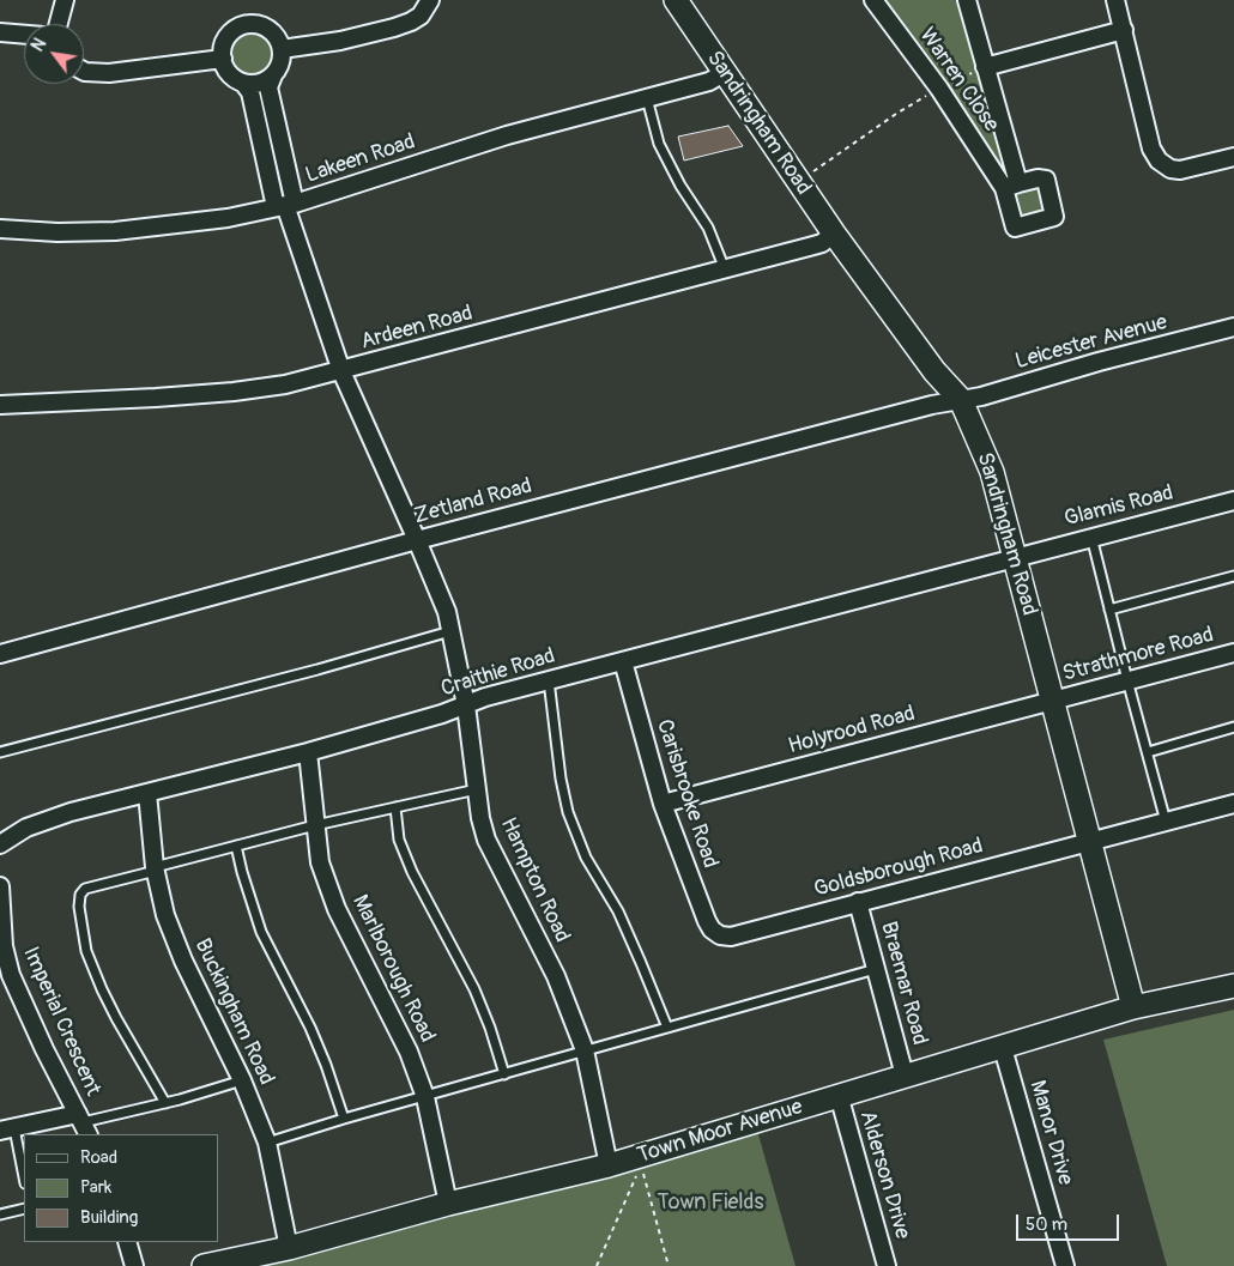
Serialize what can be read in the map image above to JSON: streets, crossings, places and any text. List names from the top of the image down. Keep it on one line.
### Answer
{"streets":{"street":["Warren Close","Sandringham Road","Lakeen Road","Ardeen Road","Leicester Avenue","Zetland Road","Glamis Road","Strathmore Road","Craithie Road","Holyrood Road","Carisbrooke Road","Goldsborough Road","Hampton Road","Marlborough Road","Braemar Road","Buckingham Road","Imperial Crescent","Town Moor Avenue","Manor Drive","Alderson Drive"]},"crossings":[["Sandringham Road","Lakeen Road"],["Sandringham Road","Ardeen Road"],["Sandringham Road","Leicester Avenue"],["Sandringham Road","Zetland Road"],["Sandringham Road","Glamis Road"],["Sandringham Road","Strathmore Road"],["Sandringham Road","Craithie Road"],["Sandringham Road","Holyrood Road"],["Sandringham Road","Goldsborough Road"],["Sandringham Road","Town Moor Avenue"],["Lakeen Road","Hampton Road"],["Ardeen Road","Hampton Road"],["Leicester Avenue","Zetland Road"],["Zetland Road","Hampton Road"],["Glamis Road","Craithie Road"],["Strathmore Road","Holyrood Road"],["Craithie Road","Carisbrooke Road"],["Craithie Road","Hampton Road"],["Craithie Road","Marlborough Road"],["Craithie Road","Buckingham Road"],["Holyrood Road","Carisbrooke Road"],["Carisbrooke Road","Goldsborough Road"],["Goldsborough Road","Braemar Road"],["Hampton Road","Town Moor Avenue"],["Marlborough Road","Town Moor Avenue"],["Braemar Road","Town Moor Avenue"],["Buckingham Road","Town Moor Avenue"],["Town Moor Avenue","Manor Drive"],["Town Moor Avenue","Alderson Drive"]],"parks":["Town Fields"],"legend":["Road","Park","Building"],"scale_bar":"50 m","north":"top left"}
